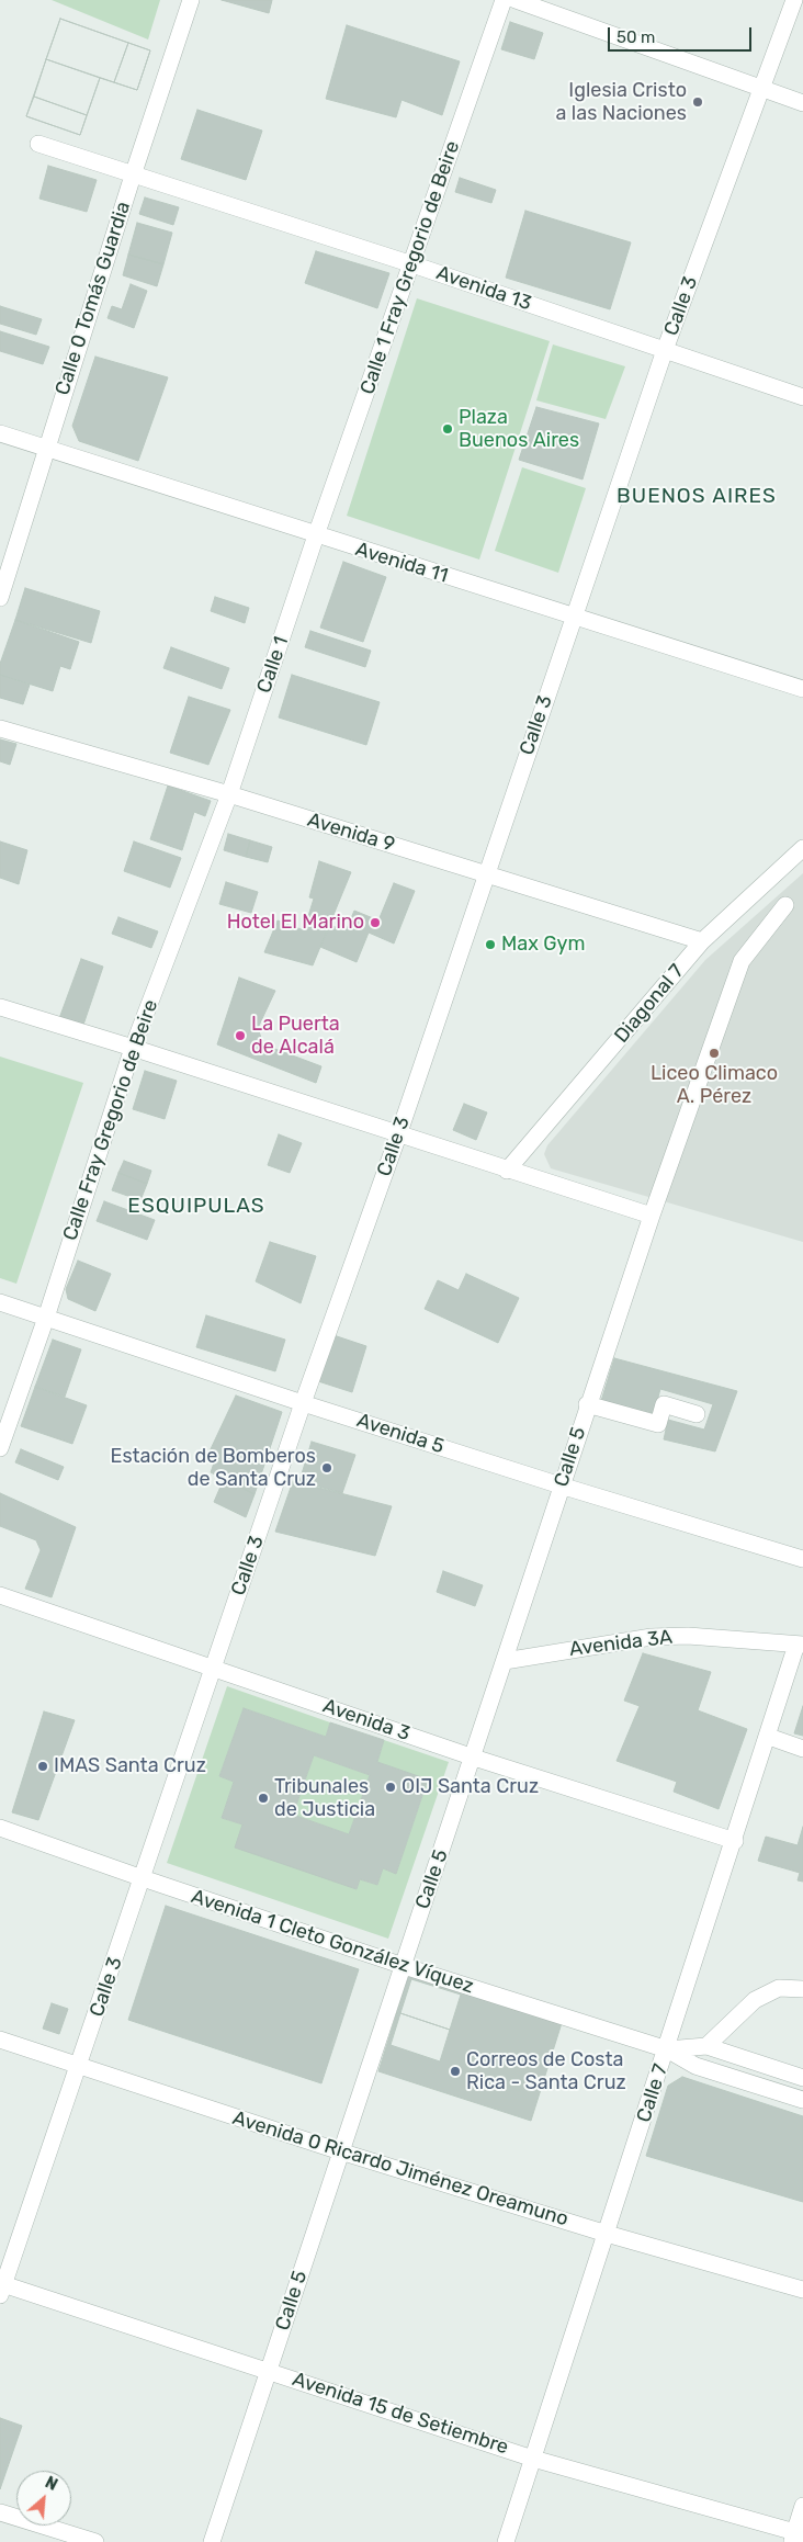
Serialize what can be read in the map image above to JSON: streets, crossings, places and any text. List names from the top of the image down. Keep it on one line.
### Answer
{"streets":{"street":["Calle 1 Fray Gregorio de Beire","Avenida 13","Calle 0 Tomás Guardia","Calle 3","Avenida 11","Calle 1","Avenida 9","Diagonal 7","Calle Fray Gregorio de Beire","Avenida 5","Calle 5","Avenida 3A","Avenida 3","Avenida 1 Cleto González Víquez","Calle 7","Avenida 0 Ricardo Jiménez Oreamuno","Avenida 15 de Setiembre"]},"crossings":[["Calle 1 Fray Gregorio de Beire","Avenida 13"],["Calle 1 Fray Gregorio de Beire","Avenida 11"],["Calle 1 Fray Gregorio de Beire","Calle 1"],["Avenida 13","Calle 0 Tomás Guardia"],["Avenida 13","Calle 3"],["Calle 0 Tomás Guardia","Avenida 11"],["Calle 3","Avenida 11"],["Calle 3","Avenida 9"],["Calle 3","Avenida 5"],["Calle 3","Avenida 3"],["Calle 3","Avenida 1 Cleto González Víquez"],["Calle 3","Avenida 0 Ricardo Jiménez Oreamuno"],["Calle 3","Avenida 15 de Setiembre"],["Avenida 11","Calle 1"],["Calle 1","Avenida 9"],["Calle 1","Calle Fray Gregorio de Beire"],["Avenida 9","Diagonal 7"],["Avenida 9","Calle Fray Gregorio de Beire"],["Calle Fray Gregorio de Beire","Avenida 5"],["Avenida 5","Calle 5"],["Calle 5","Avenida 3A"],["Calle 5","Avenida 3"],["Calle 5","Avenida 1 Cleto González Víquez"],["Calle 5","Avenida 0 Ricardo Jiménez Oreamuno"],["Calle 5","Avenida 15 de Setiembre"],["Avenida 3A","Calle 7"],["Avenida 3","Calle 7"],["Avenida 1 Cleto González Víquez","Calle 7"],["Calle 7","Avenida 0 Ricardo Jiménez Oreamuno"],["Calle 7","Avenida 15 de Setiembre"]],"districts":["BUENOS AIRES","ESQUIPULAS"],"places":["Iglesia Cristo a las Naciones","Plaza Buenos Aires","Hotel El Marino","Max Gym","La Puerta de Alcalá","Liceo Climaco A. Pérez","Estación de Bomberos de Santa Cruz","IMAS Santa Cruz","OIJ Santa Cruz","Tribunales de Justicia","Correos de Costa Rica - Santa Cruz"],"scale_bar":"50 m","north":"top right"}
